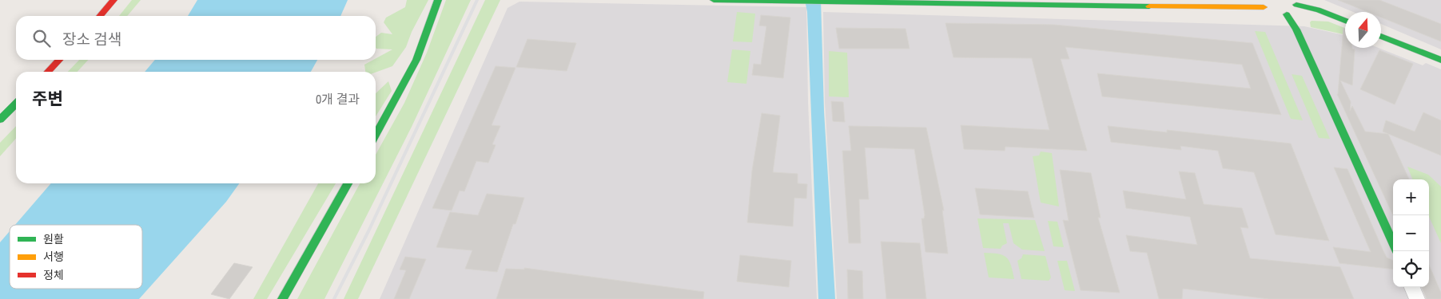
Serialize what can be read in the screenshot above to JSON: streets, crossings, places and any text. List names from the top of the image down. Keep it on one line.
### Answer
{"legend":["원활","서행","정체"],"north":"top","page":{"search":"장소 검색","heading":["주변","0개 결과"],"map_buttons":["+","−"]}}
